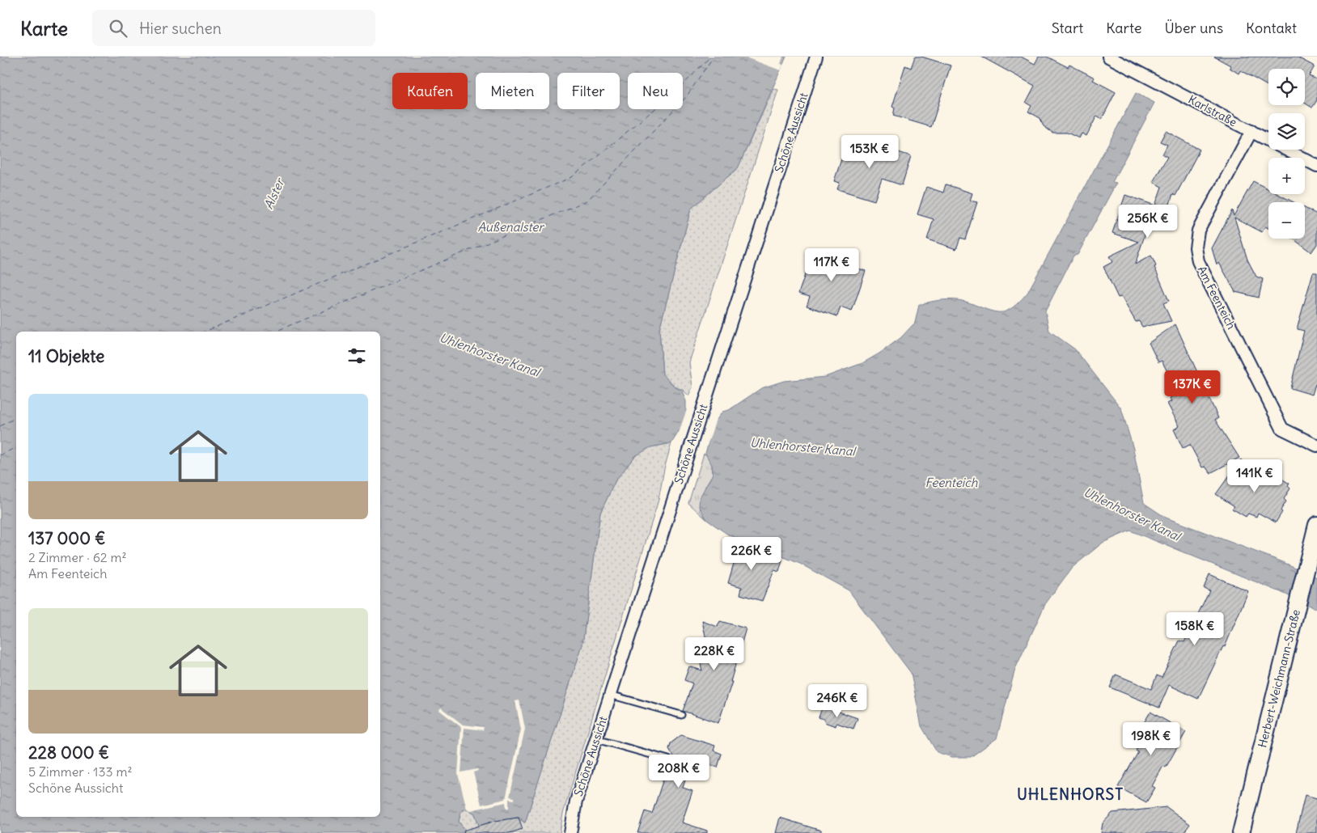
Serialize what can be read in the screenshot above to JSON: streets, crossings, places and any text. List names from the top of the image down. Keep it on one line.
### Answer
{"streets":{"main road":["Herbert-Weichmann-Straße"],"street":["Karlstraße","Schöne Aussicht","Am Feenteich"]},"crossings":[["Karlstraße","Am Feenteich"]],"districts":["UHLENHORST"],"water":["Alster","Außenalster","Uhlenhorster Kanal","Feenteich"],"page":{"header":"Karte","search":"Hier suchen","nav":["Start","Karte","Über uns","Kontakt"],"map_buttons":["+","−"],"chip":["Kaufen","Mieten","Filter","Neu"],"price":["153K €","256K €","117K €","137K €","141K €","226K €","158K €","228K €","246K €","198K €","208K €"],"heading":"11 Objekte","list":[{"name":"137 000 €","note":"2 Zimmer · 62 m² · Am Feenteich"},{"name":"228 000 €","note":"5 Zimmer · 133 m² · Schöne Aussicht"}]}}
